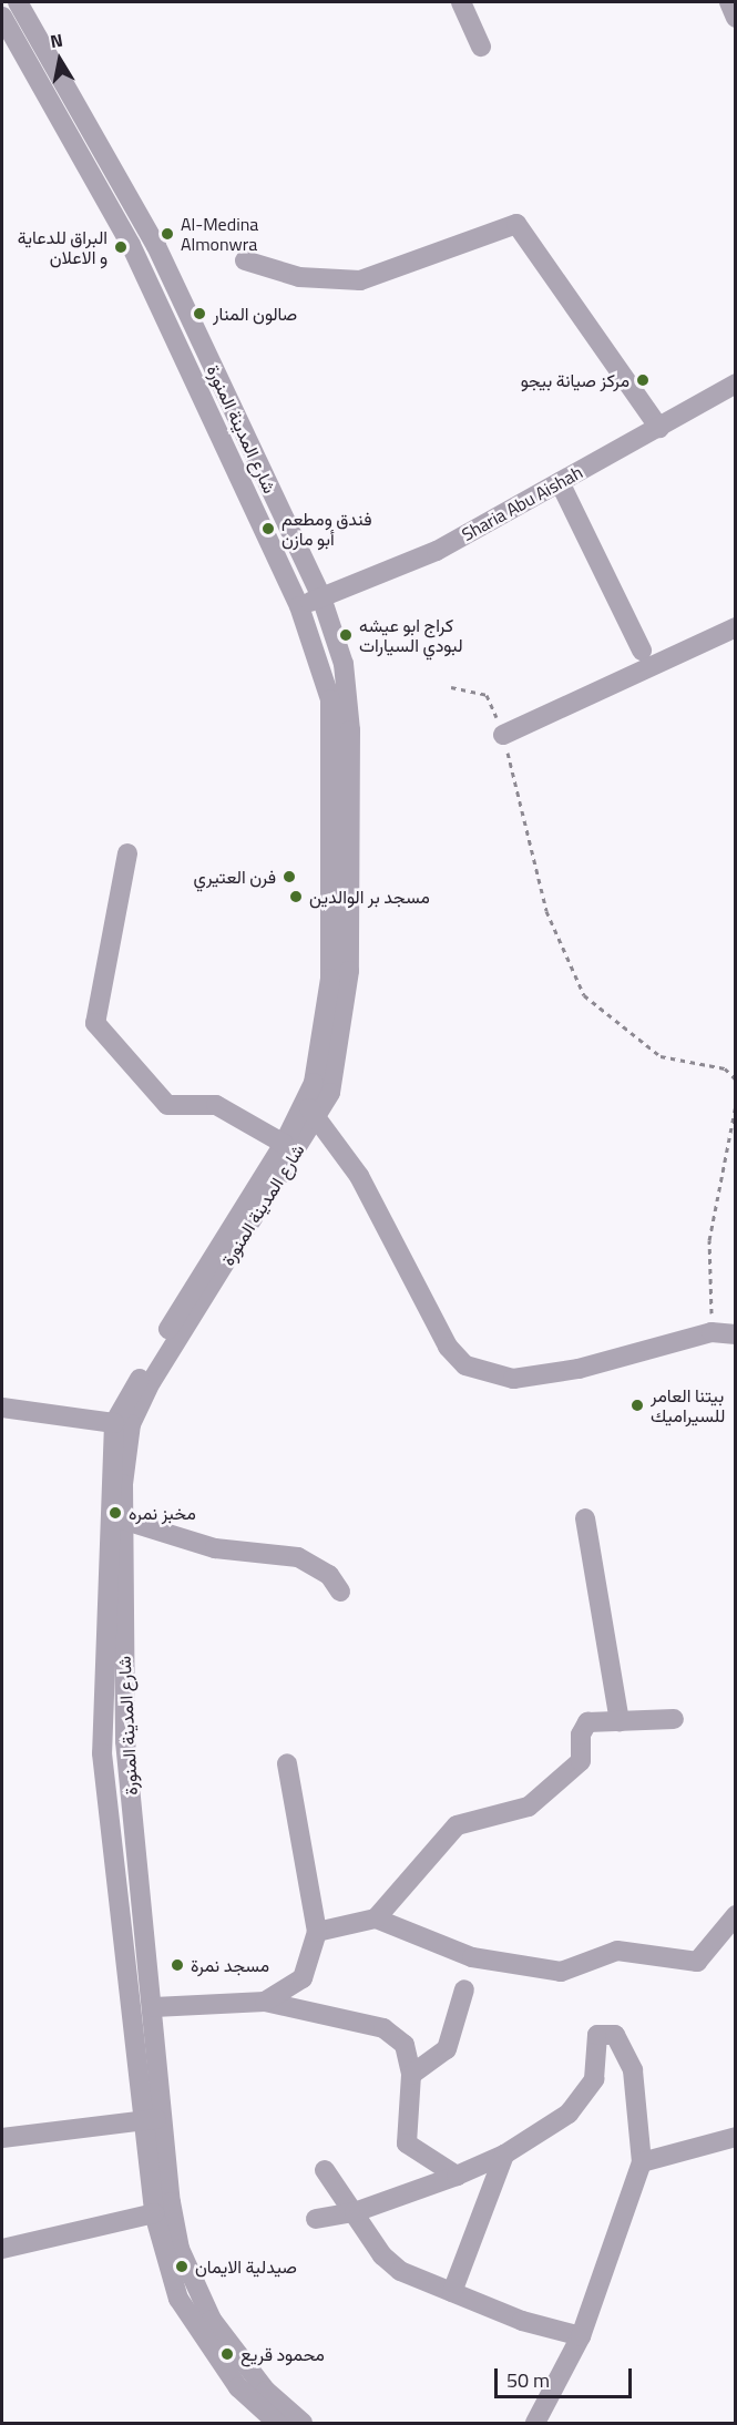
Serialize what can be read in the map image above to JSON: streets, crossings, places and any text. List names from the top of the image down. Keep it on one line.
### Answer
{"streets":{"street":["شارع المدينة المنورة","Sharia Abu Aishah"]},"crossings":[["شارع المدينة المنورة","Sharia Abu Aishah"]],"places":["Al-Medina Almonwra","البراق للدعاية و الاعلان","صالون المنار","مركز صيانة بيجو","فندق ومطعم أبو مازن","كراج ابو عيشه لبودي السيارات","فرن العتيري","مسجد بر الوالدين","بيتنا العامر للسيراميك","مخبز نمره","مسجد نمرة","صيدلية الايمان","محمود قريع"],"scale_bar":"50 m","north":"top"}
